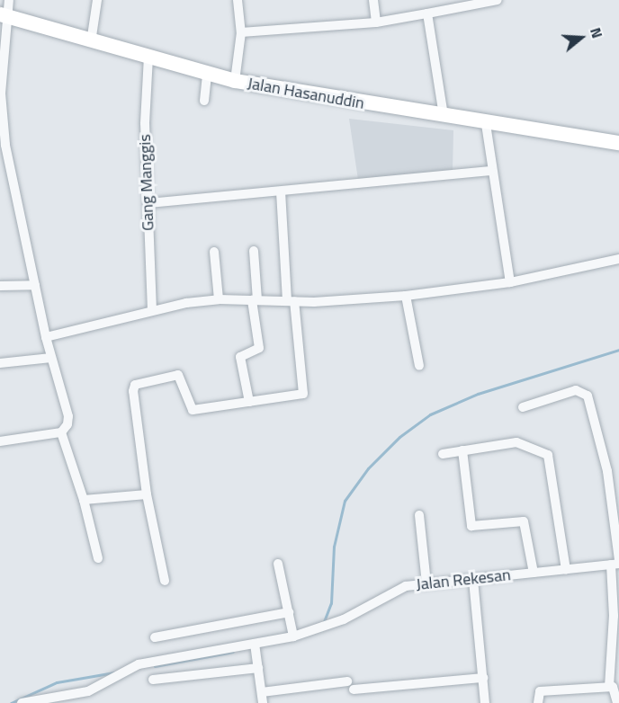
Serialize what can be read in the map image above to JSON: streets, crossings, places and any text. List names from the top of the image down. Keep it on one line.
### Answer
{"streets":{"main road":["Jalan Hasanuddin"],"street":["Gang Manggis","Jalan Rekesan"]},"crossings":[["Jalan Hasanuddin","Gang Manggis"]],"north":"right"}
